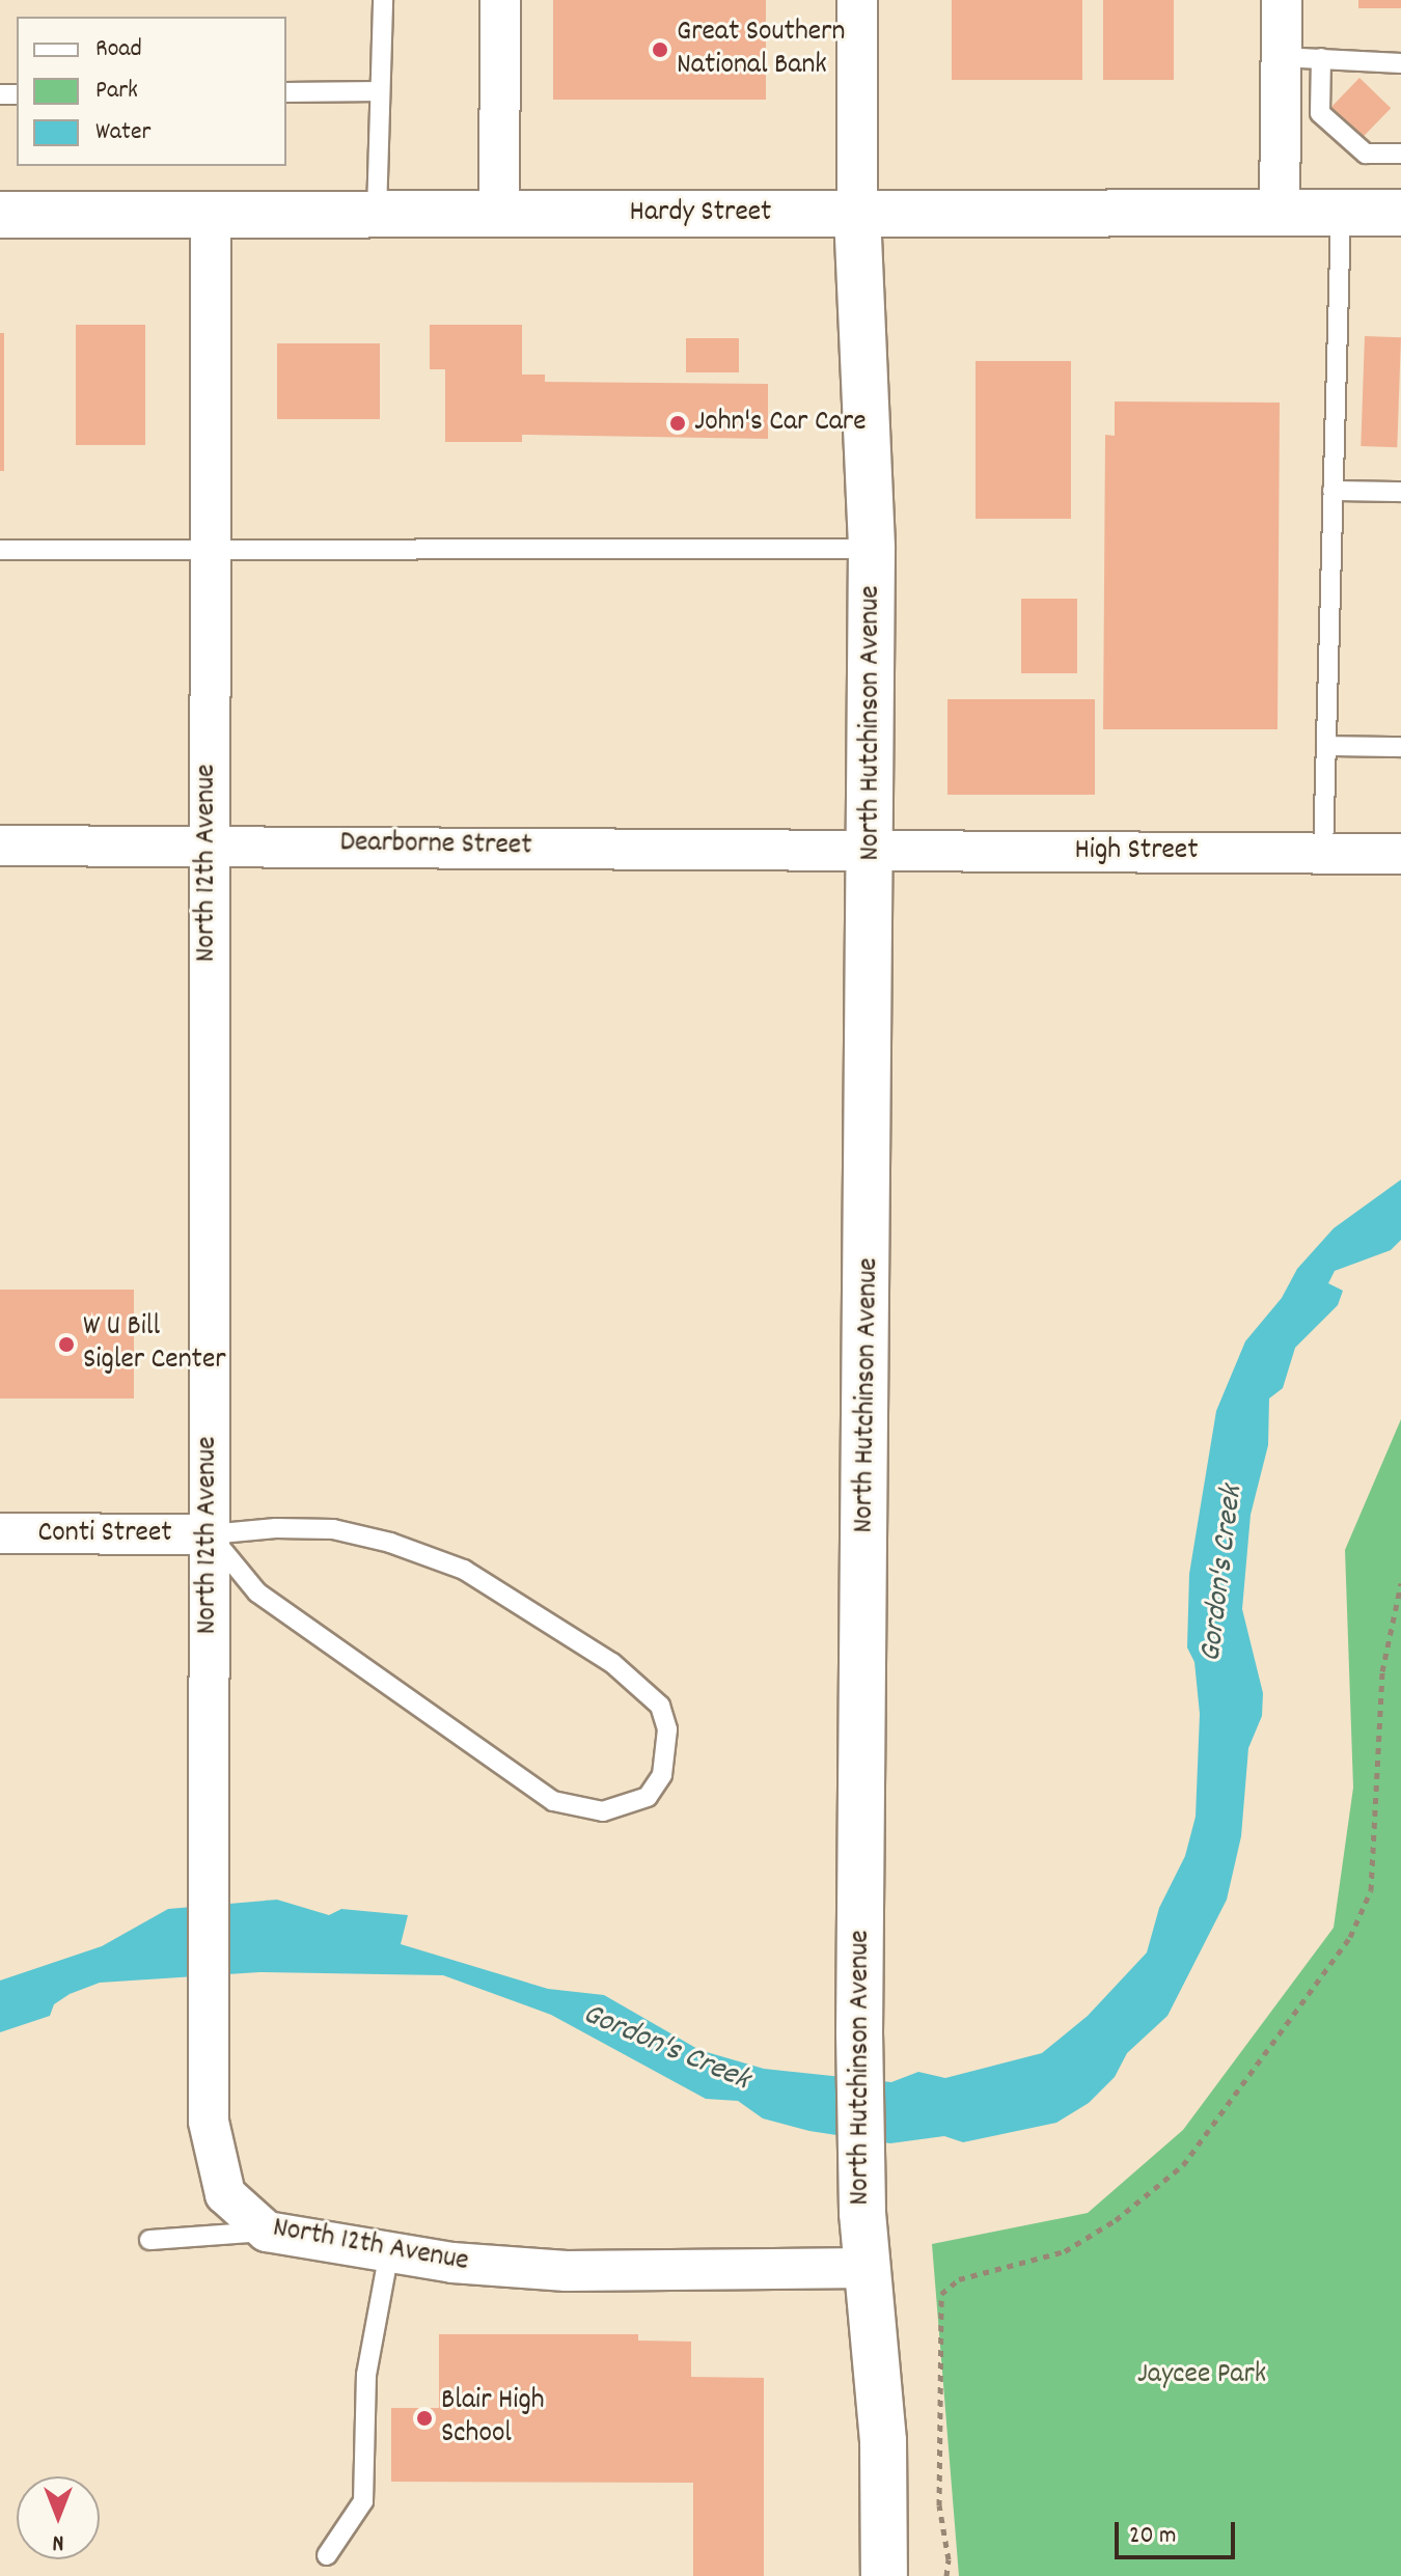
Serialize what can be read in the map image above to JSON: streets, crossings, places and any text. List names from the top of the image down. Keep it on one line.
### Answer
{"streets":{"main road":["Hardy Street","North Hutchinson Avenue"],"street":["Dearborne Street","High Street","North 12th Avenue","Conti Street"]},"crossings":[["Hardy Street","North Hutchinson Avenue"],["Hardy Street","North 12th Avenue"],["North Hutchinson Avenue","Dearborne Street"],["North Hutchinson Avenue","High Street"],["North Hutchinson Avenue","North 12th Avenue"],["Dearborne Street","High Street"],["Dearborne Street","North 12th Avenue"],["North 12th Avenue","Conti Street"]],"water":["Gordon's Creek"],"parks":["Jaycee Park"],"places":["Great Southern National Bank","John's Car Care","W U Bill Sigler Center","Blair High School"],"legend":["Road","Park","Water"],"scale_bar":"20 m","north":"bottom"}
